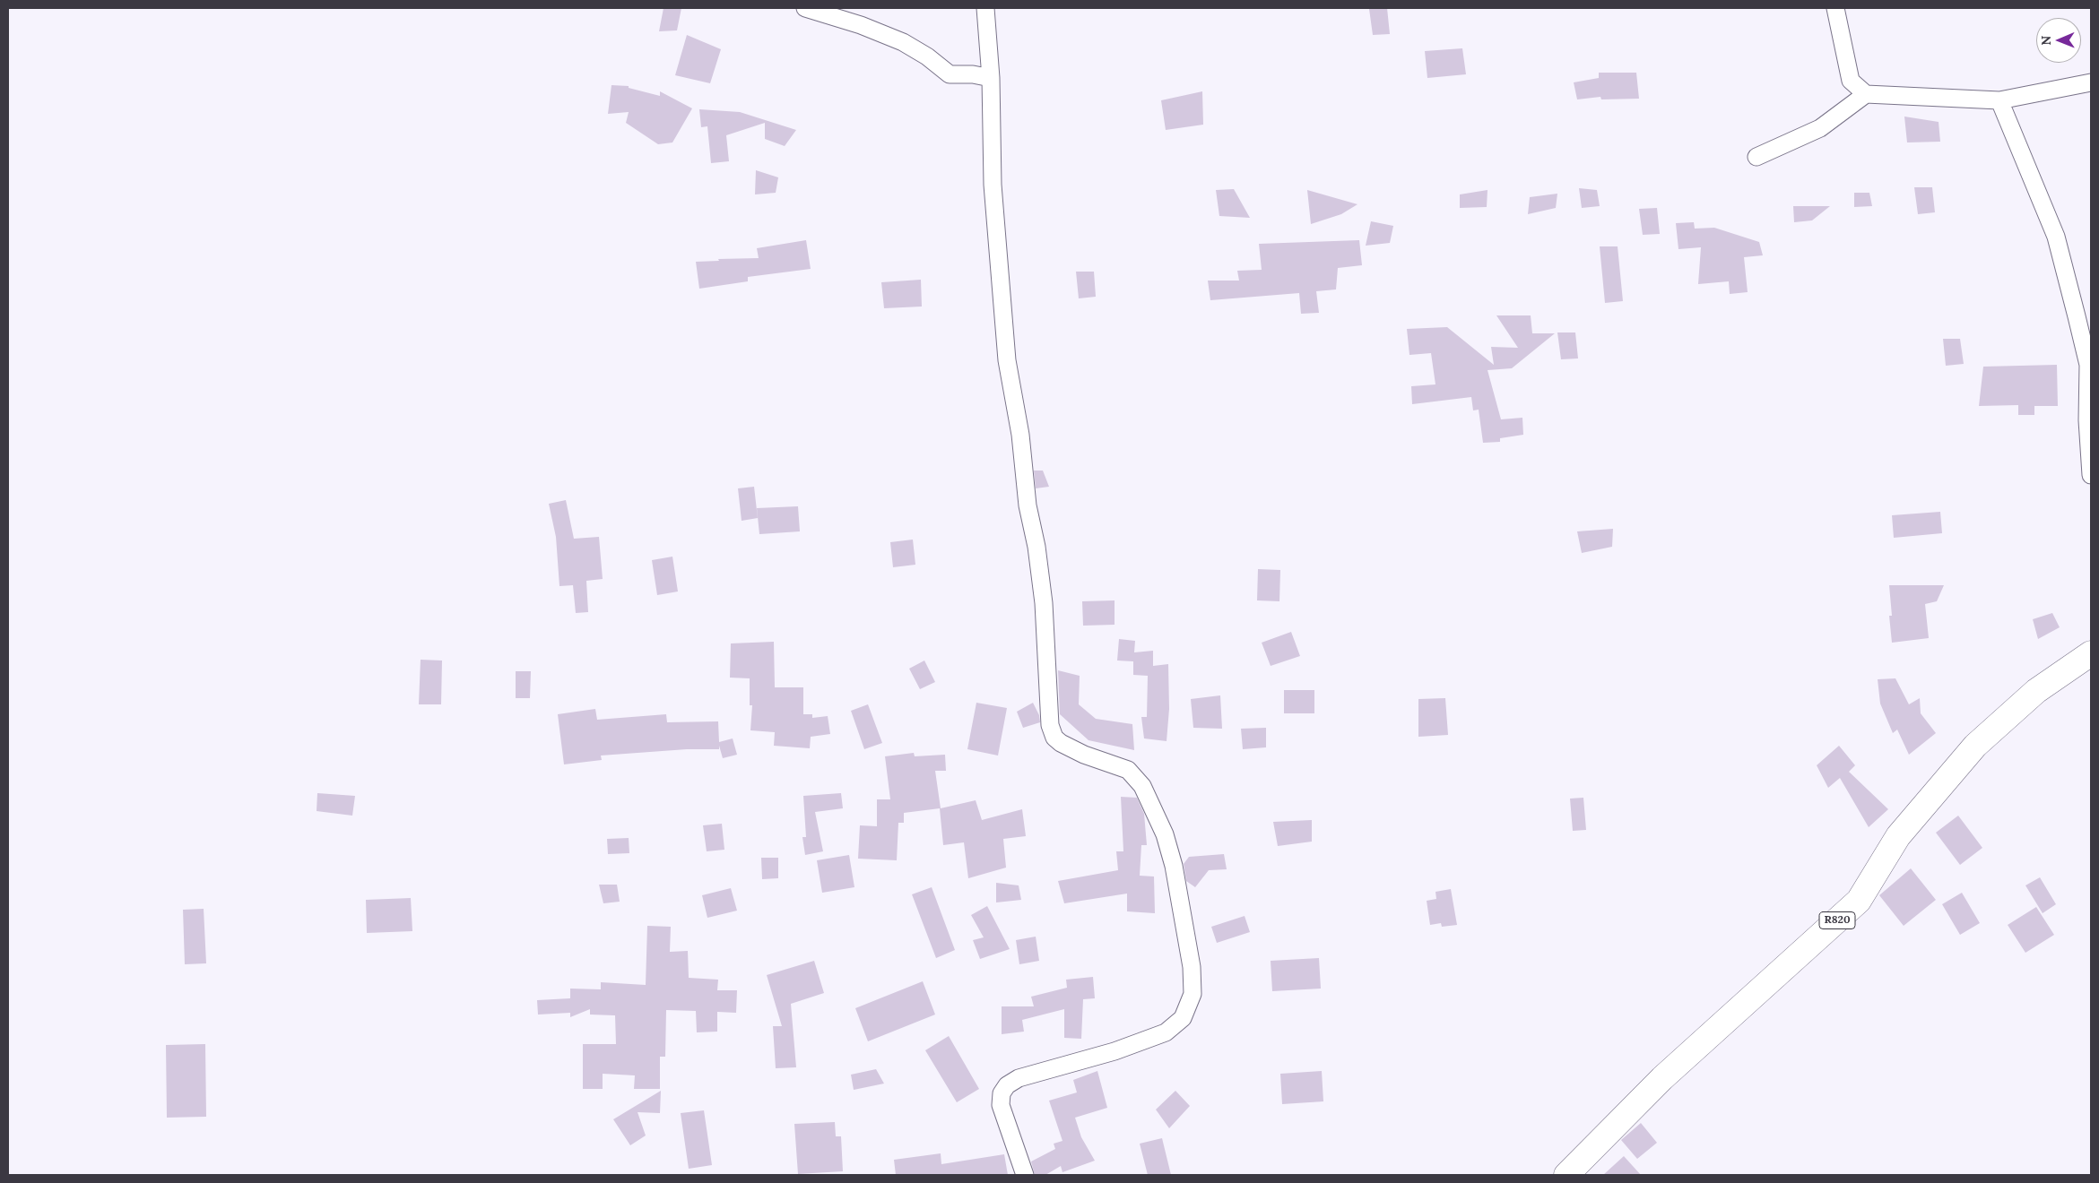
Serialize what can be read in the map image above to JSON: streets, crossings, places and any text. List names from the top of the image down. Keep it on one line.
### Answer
{"streets":{"main road":["R820"]},"north":"left"}
